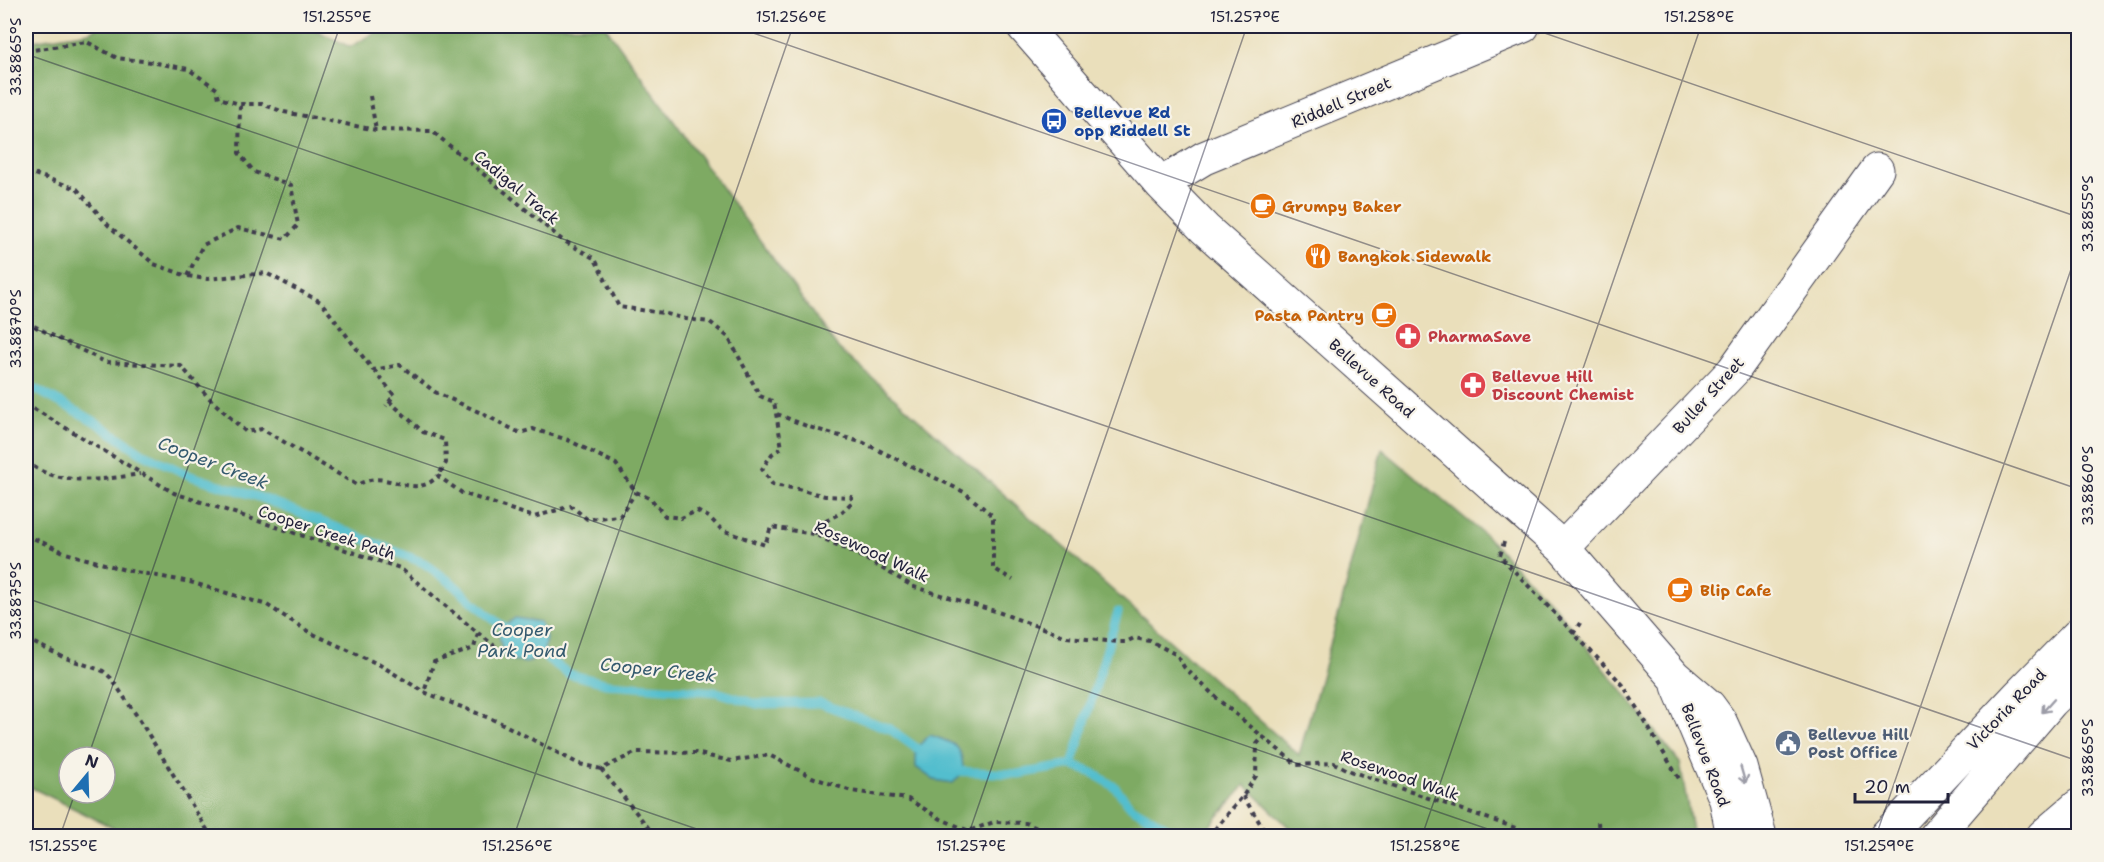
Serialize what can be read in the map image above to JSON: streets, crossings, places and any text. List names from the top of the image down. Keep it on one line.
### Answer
{"streets":{"street":["Riddell Street","Bellevue Road","Buller Street","Victoria Road"],"path":["Cadigal Track","Cooper Creek Path","Rosewood Walk"]},"crossings":[["Riddell Street","Bellevue Road"],["Bellevue Road","Buller Street"]],"water":["Cooper Creek","Cooper Park Pond"],"places":{"bus stop":["Bellevue Rd opp Riddell St"],"cafe":["Grumpy Baker","Pasta Pantry","Blip Cafe"],"restaurant":["Bangkok Sidewalk"],"pharmacy":["PharmaSave","Bellevue Hill Discount Chemist"],"public building":["Bellevue Hill Post Office"]},"scale_bar":"20 m","north":"top","coordinates":["151.255°E","151.256°E","151.257°E","151.258°E","33.8865°S","33.8855°S","33.8870°S","33.8860°S","33.8875°S","151.259°E"]}
